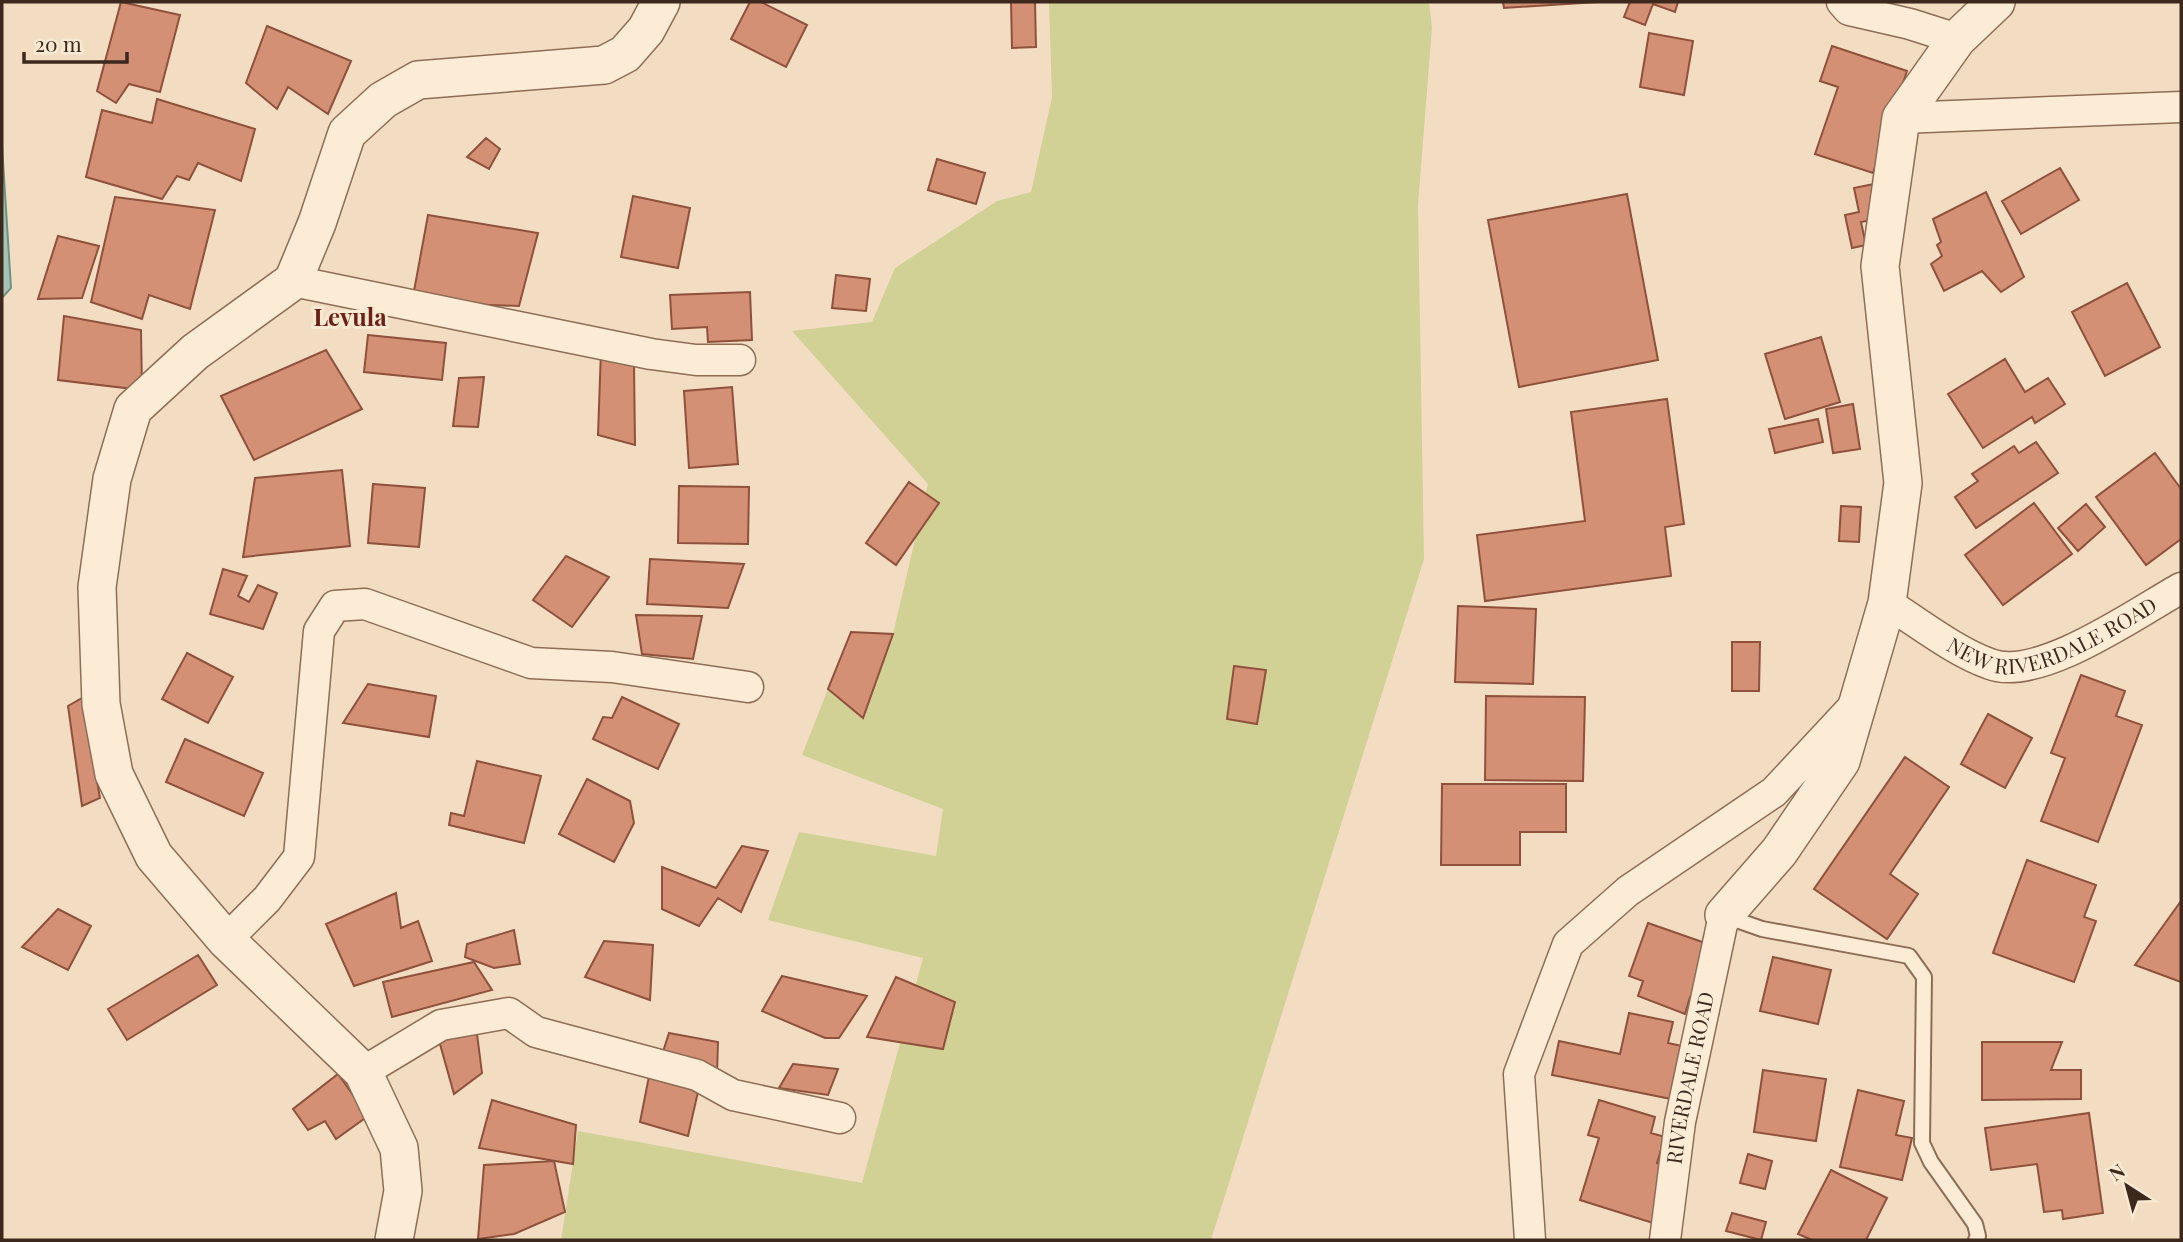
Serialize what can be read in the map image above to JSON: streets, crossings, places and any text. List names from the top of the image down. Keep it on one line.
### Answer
{"streets":{"street":["NEW RIVERDALE ROAD","RIVERDALE ROAD"]},"districts":["Levula"],"scale_bar":"20 m","north":"top left"}
